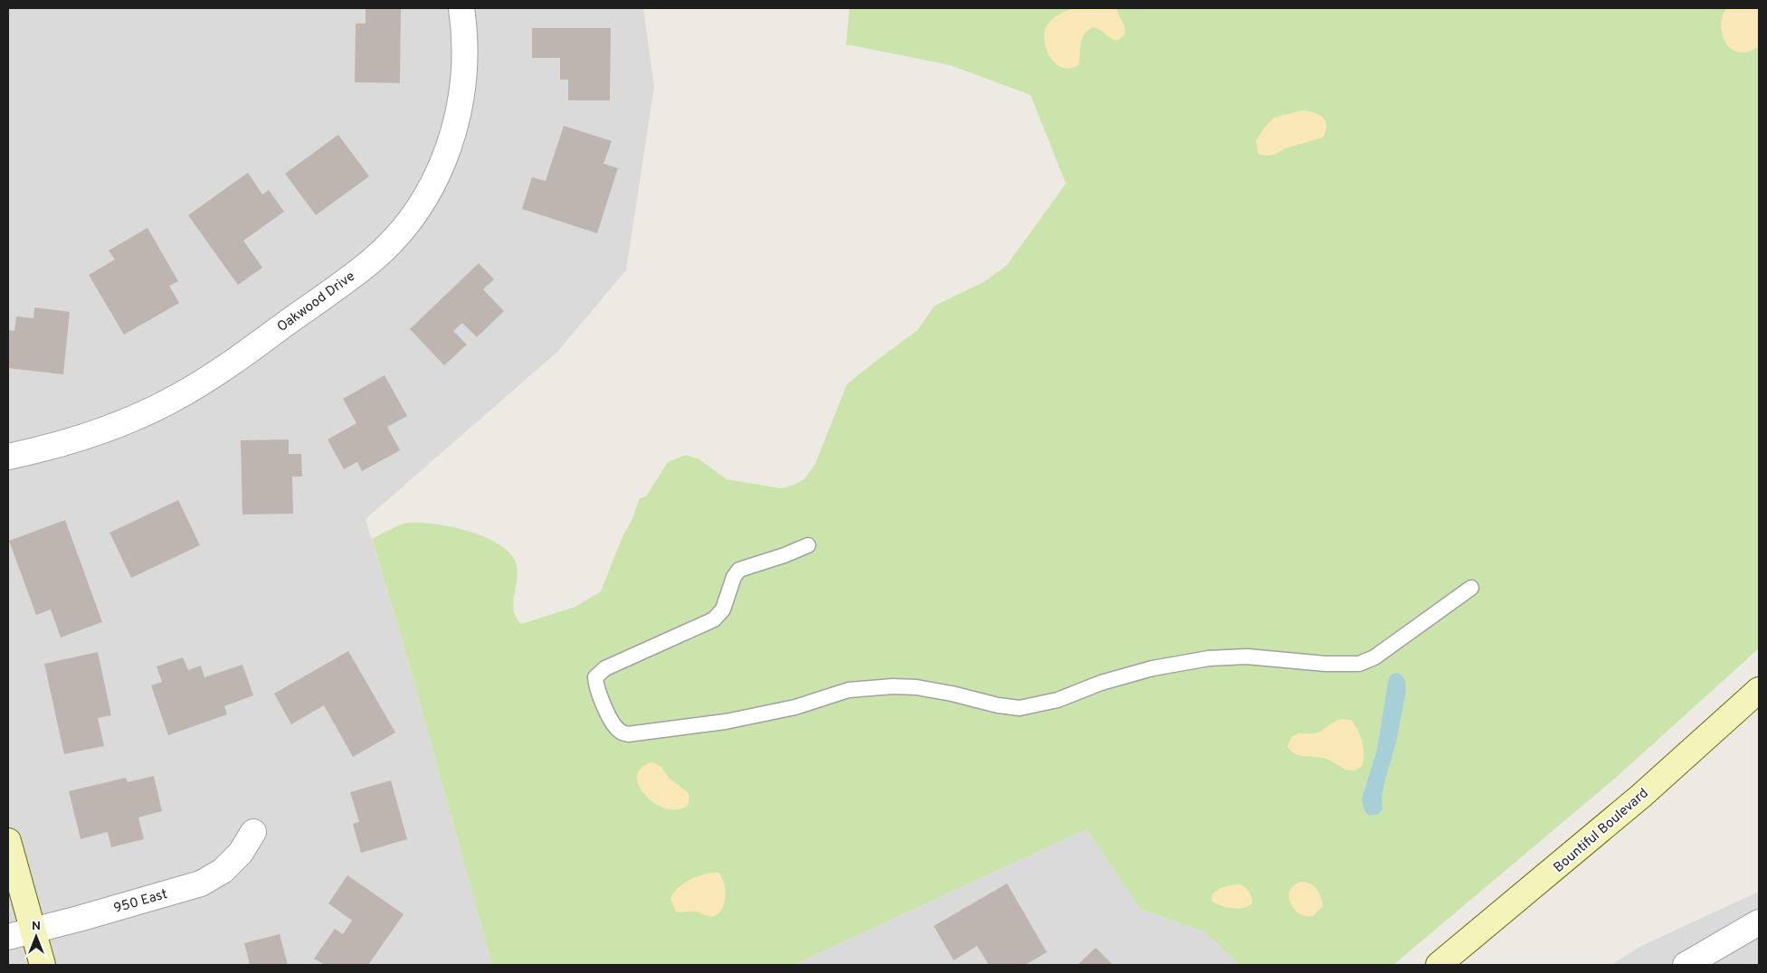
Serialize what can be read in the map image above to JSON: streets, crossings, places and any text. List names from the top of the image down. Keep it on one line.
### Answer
{"streets":{"main road":["Bountiful Boulevard"],"street":["Oakwood Drive","950 East"]},"north":"top"}
